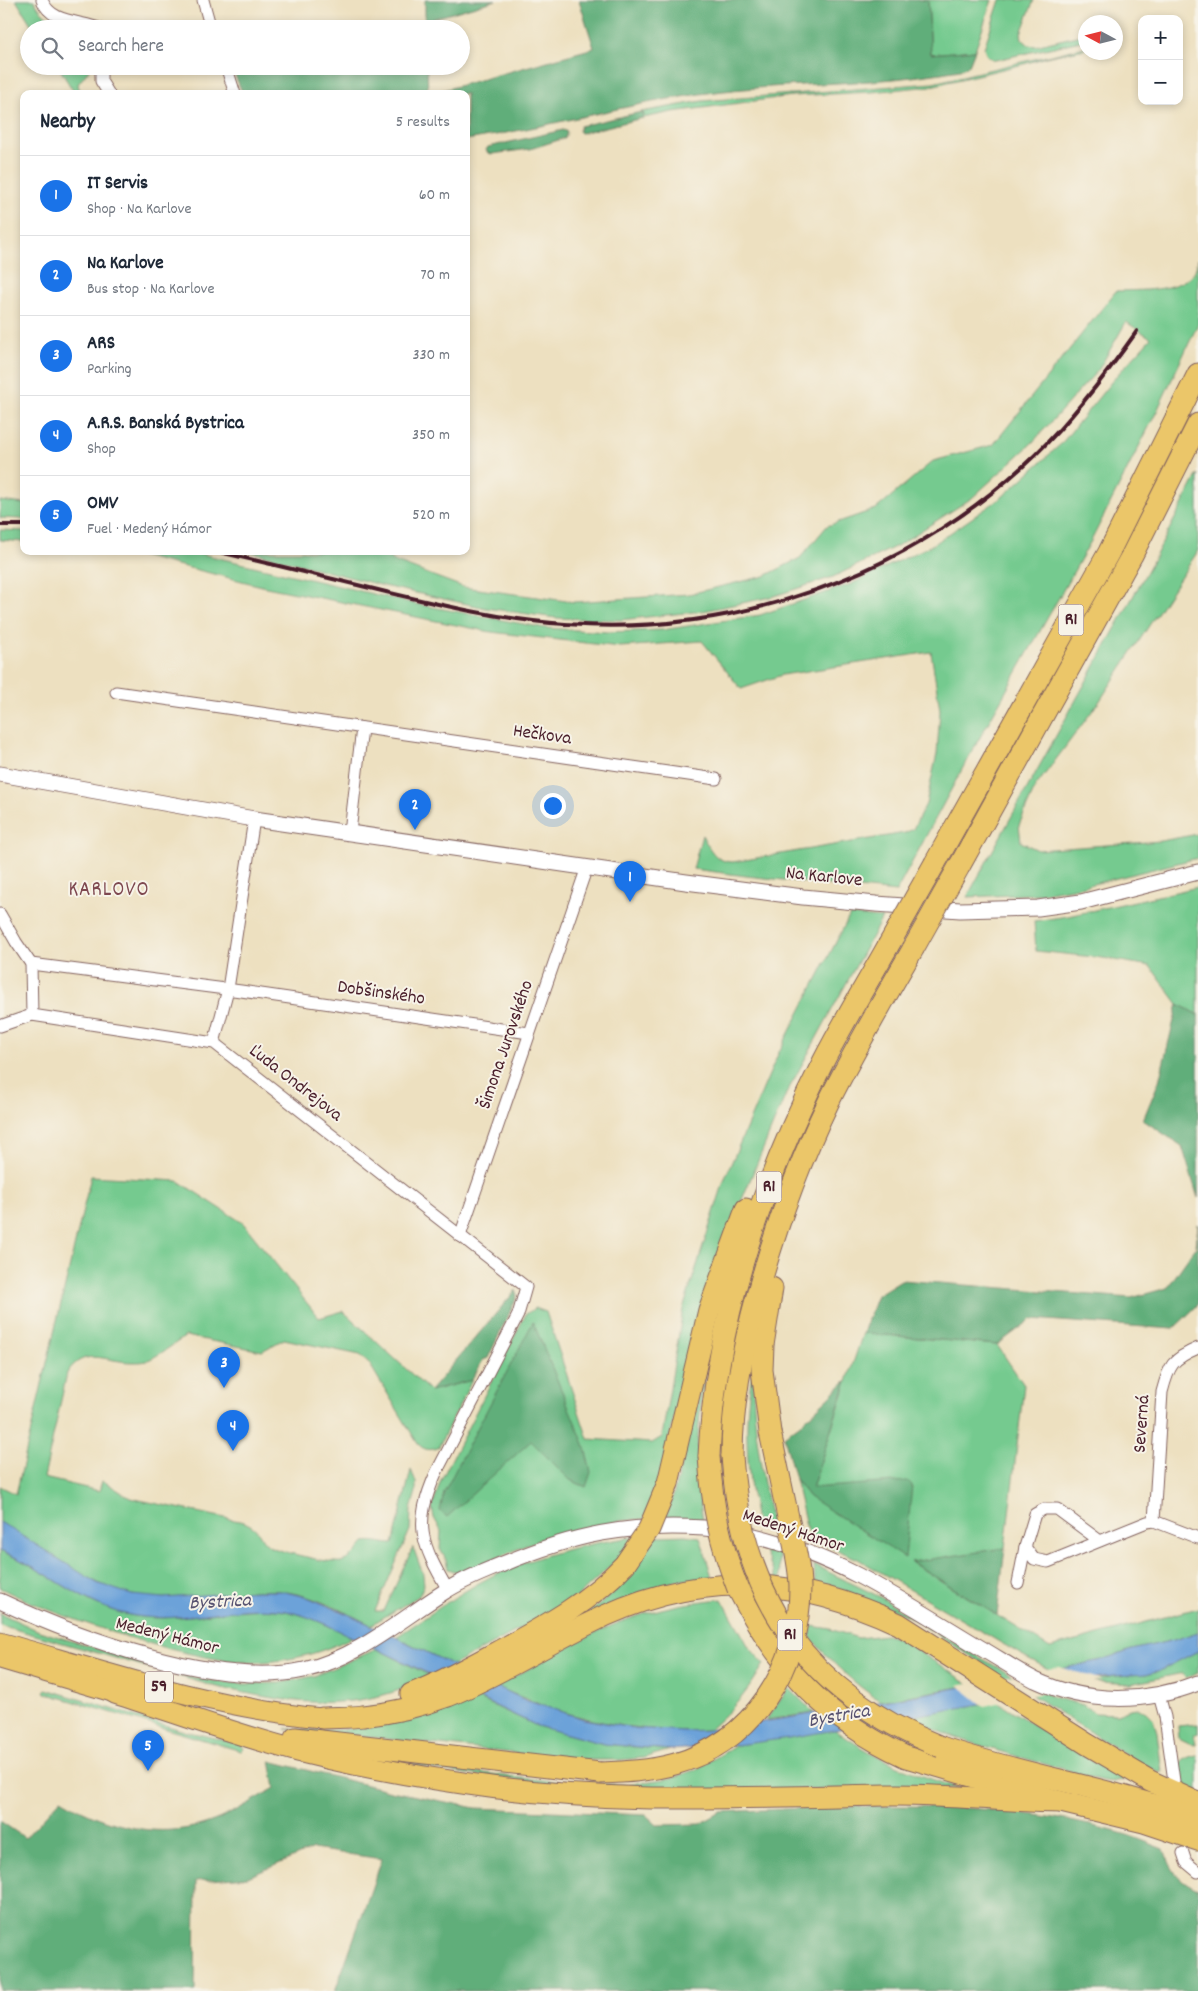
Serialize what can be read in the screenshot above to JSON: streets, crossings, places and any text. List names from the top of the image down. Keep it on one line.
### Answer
{"streets":{"highway":["R1"],"main road":["59"],"street":["Hečkova","Na Karlove","Dobšinského","Šimona Jurovského","Ľuda Ondrejova","Severná","Medený Hámor"]},"crossings":[["Na Karlove","Šimona Jurovského"],["Dobšinského","Šimona Jurovského"],["Šimona Jurovského","Ľuda Ondrejova"],["Ľuda Ondrejova","Medený Hámor"]],"districts":["KARLOVO"],"water":["Bystrica"],"north":"left","page":{"map_buttons":["+","−"],"search":"Search here","heading":["Nearby","5 results"],"list":[{"mark":"1","name":"IT Servis","note":"Shop · Na Karlove","value":"60 m"},{"mark":"2","name":"Na Karlove","note":"Bus stop · Na Karlove","value":"70 m"},{"mark":"3","name":"ARS","note":"Parking","value":"330 m"},{"mark":"4","name":"A.R.S. Banská Bystrica","note":"Shop","value":"350 m"},{"mark":"5","name":"OMV","note":"Fuel · Medený Hámor","value":"520 m"}],"pins":["2","1","3","4","5"]}}
